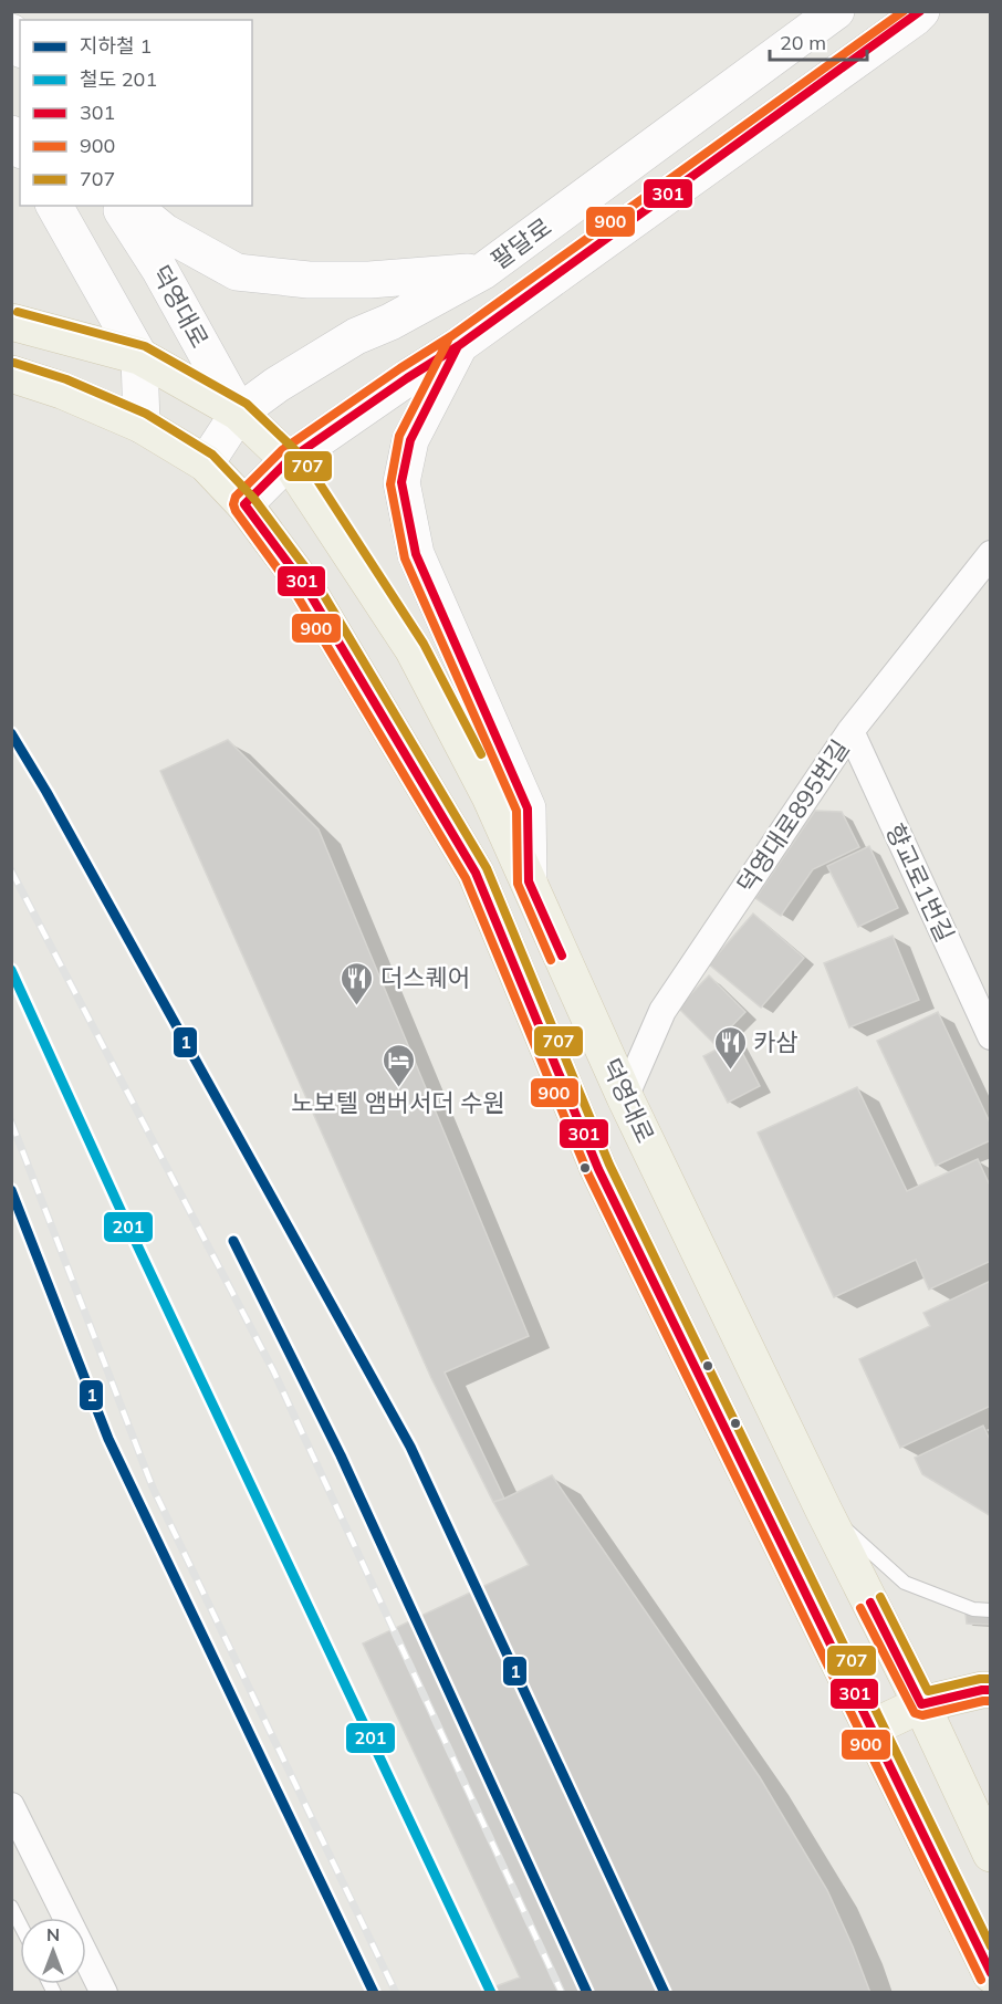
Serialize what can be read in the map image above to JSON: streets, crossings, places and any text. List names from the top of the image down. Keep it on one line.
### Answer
{"streets":{"main road":["팔달로","덕영대로"],"street":["덕영대로895번길","향교로1번길"]},"crossings":[["팔달로","덕영대로"],["덕영대로","덕영대로895번길"],["덕영대로895번길","향교로1번길"]],"places":{"restaurant":["더스퀘어","카삼"],"hotel":["노보텔 앰버서더 수원"]},"lines":["transit line 301","transit line 900","transit line 707","metro line 1","rail line 201"],"legend":["지하철 1","철도 201","301","900","707"],"scale_bar":"20 m","north":"top"}
